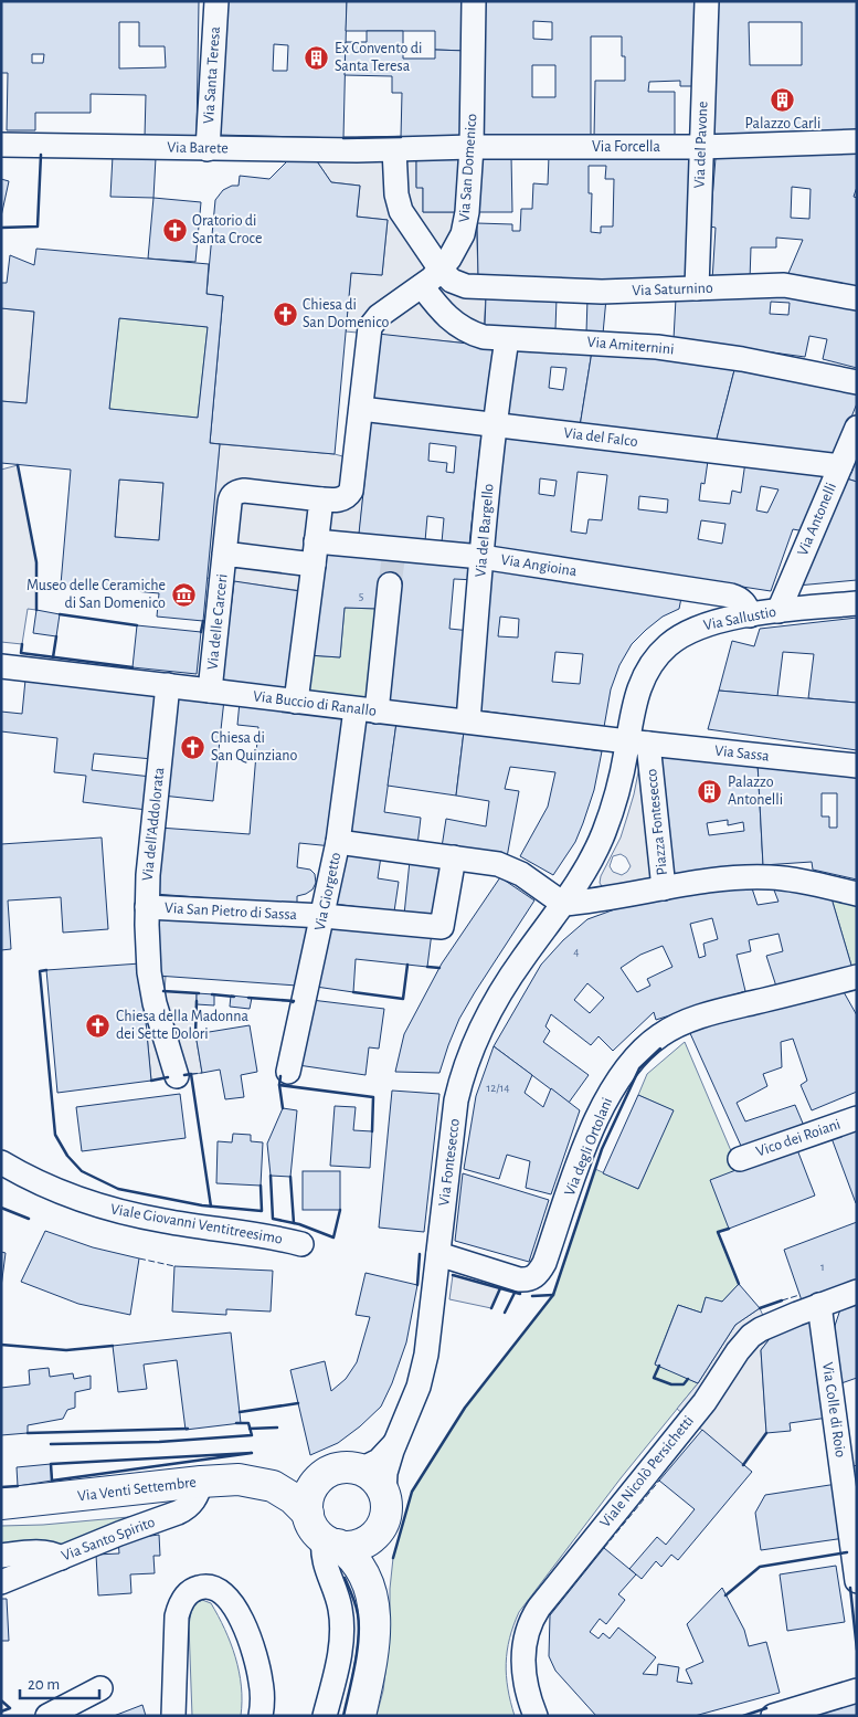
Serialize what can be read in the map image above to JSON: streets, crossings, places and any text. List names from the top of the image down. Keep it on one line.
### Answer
{"streets":{"main road":["Via Venti Settembre"],"street":["Via Santa Teresa","Via del Pavone","Via Forcella","Via Barete","Via San Domenico","Via Saturnino","Via Amiternini","Via del Falco","Via Antonelli","Via del Bargello","Via Angioina","Via Sallustio","Via delle Carceri","Via Buccio di Ranallo","Via Sassa","Piazza Fontesecco","Via dell'Addolorata","Via Giorgetto","Via San Pietro di Sassa","Vico dei Roiani","Via degli Ortolani","Via Fontesecco","Viale Giovanni Ventitreesimo","Via Colle di Roio","Viale Nicolò Persichetti","Via Santo Spirito"]},"crossings":[["Via Santa Teresa","Via Barete"],["Via del Pavone","Via Forcella"],["Via del Pavone","Via Saturnino"],["Via Forcella","Via Barete"],["Via Forcella","Via San Domenico"],["Via San Domenico","Via Saturnino"],["Via San Domenico","Via Amiternini"],["Via San Domenico","Via del Falco"],["Via San Domenico","Via delle Carceri"],["Via Amiternini","Via del Bargello"],["Via del Falco","Via Antonelli"],["Via del Falco","Via del Bargello"],["Via Antonelli","Via Sallustio"],["Via del Bargello","Via Angioina"],["Via del Bargello","Via Buccio di Ranallo"],["Via Angioina","Via Sallustio"],["Via Sallustio","Via Buccio di Ranallo"],["Via Sallustio","Via Sassa"],["Via Sallustio","Piazza Fontesecco"],["Via delle Carceri","Via Buccio di Ranallo"],["Via Buccio di Ranallo","Via Sassa"],["Via Buccio di Ranallo","Piazza Fontesecco"],["Via Buccio di Ranallo","Via dell'Addolorata"],["Via Buccio di Ranallo","Via Giorgetto"],["Via Sassa","Piazza Fontesecco"],["Piazza Fontesecco","Via Fontesecco"],["Via dell'Addolorata","Via San Pietro di Sassa"],["Via Giorgetto","Via San Pietro di Sassa"],["Via degli Ortolani","Via Fontesecco"],["Via Fontesecco","Via Venti Settembre"],["Via Colle di Roio","Viale Nicolò Persichetti"],["Via Venti Settembre","Via Santo Spirito"]],"places":{"building":["Ex Convento di Santa Teresa","Palazzo Carli","Palazzo Antonelli"],"church":["Oratorio di Santa Croce","Chiesa di San Domenico","Chiesa di San Quinziano","Chiesa della Madonna dei Sette Dolori"],"museum":["Museo delle Ceramiche di San Domenico"]},"house_numbers":["5","4","12/14","1"],"scale_bar":"20 m"}
